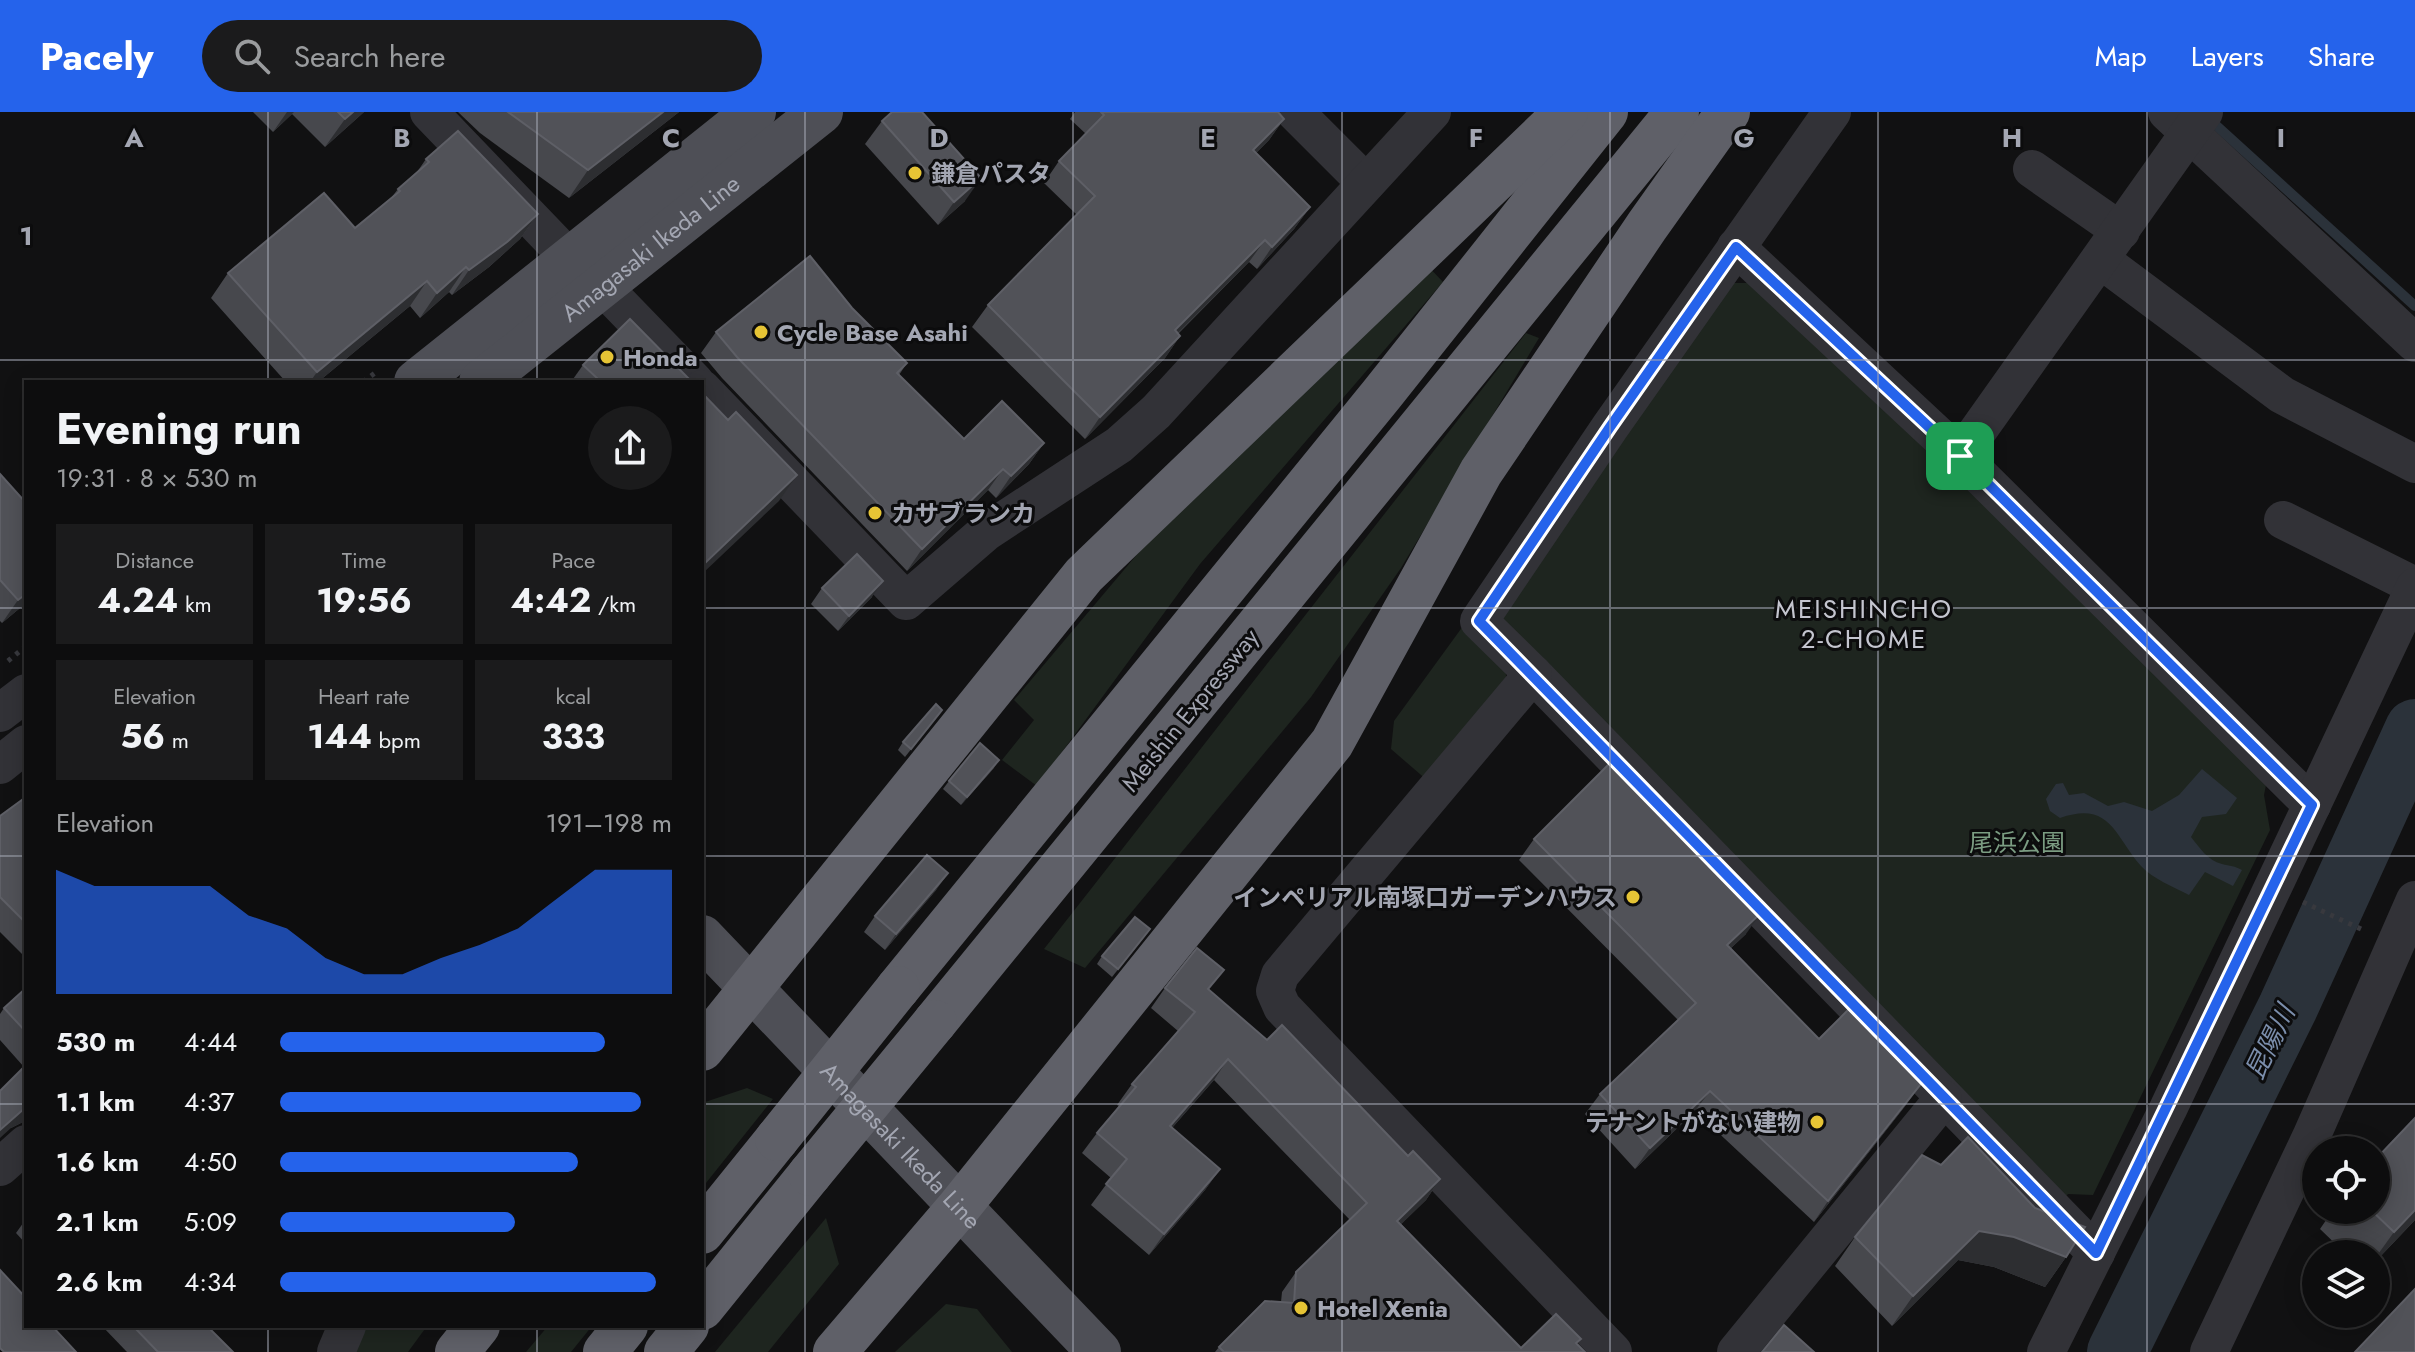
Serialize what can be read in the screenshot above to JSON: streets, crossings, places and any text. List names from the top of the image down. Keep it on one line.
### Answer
{"streets":{"highway":["Meishin Expressway"],"main road":["Amagasaki Ikeda Line"]},"districts":["MEISHINCHO 2-CHOME"],"water":["昆陽川"],"parks":["尾浜公園"],"places":["鎌倉パスタ","Cycle Base Asahi","Honda","カサブランカ","インペリアル南塚口ガーデンハウス","テナントがない建物","Hotel Xenia"],"page":{"header":"Pacely","search":"Search here","nav":["Map","Layers","Share"],"heading":["Evening run","19:31 · 8 × 530 m"],"stats":[["Distance","4.24 km"],["Time","19:56"],["Pace","4:42 /km"],["Elevation","56 m"],["Heart rate","144 bpm"],["kcal","333"]],"chart":["Elevation","191–198 m"],"list":[{"name":"530 m","note":"4:44"},{"name":"1.1 km","note":"4:37"},{"name":"1.6 km","note":"4:50"},{"name":"2.1 km","note":"5:09"},{"name":"2.6 km","note":"4:34"}]},"grid":{"columns":["A","B","C","D","E","F","G","H","I"],"rows":["1"]}}
